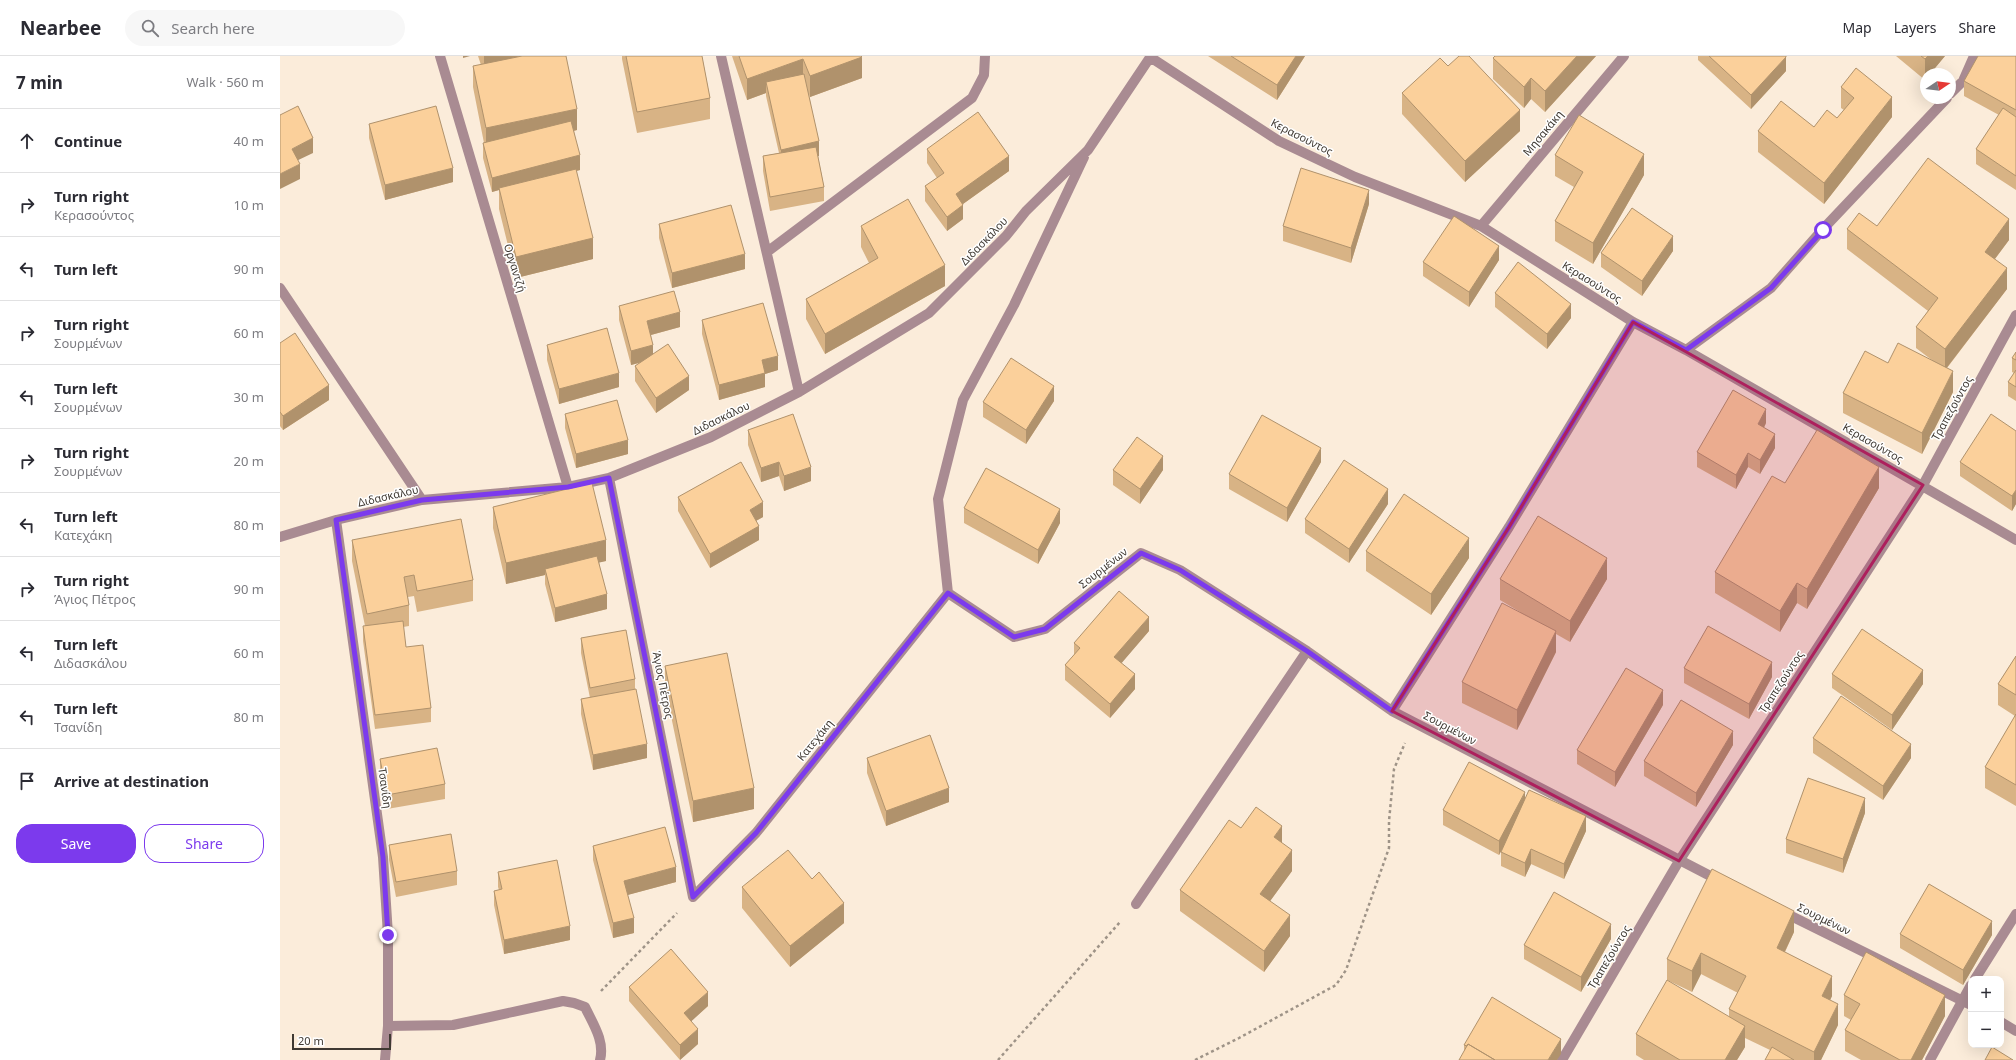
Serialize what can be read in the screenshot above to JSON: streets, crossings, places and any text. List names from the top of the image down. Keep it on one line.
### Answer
{"streets":{"street":["Μησακάκη","Κερασούντος","Διδασκάλου","Οργαντζή","Τραπεζούντος","Σουρμένων","Άγιος Πέτρος","Κατεχάκη","Τσανίδη"]},"crossings":[["Μησακάκη","Κερασούντος"],["Κερασούντος","Διδασκάλου"],["Κερασούντος","Τραπεζούντος"],["Διδασκάλου","Οργαντζή"],["Διδασκάλου","Σουρμένων"],["Διδασκάλου","Άγιος Πέτρος"],["Διδασκάλου","Κατεχάκη"],["Διδασκάλου","Τσανίδη"],["Τραπεζούντος","Σουρμένων"],["Σουρμένων","Κατεχάκη"],["Άγιος Πέτρος","Κατεχάκη"]],"scale_bar":"20 m","north":"right","page":{"header":"Nearbee","search":"Search here","nav":["Map","Layers","Share"],"heading":["7 min","Walk · 560 m"],"list":[["Continue","40 m"],["Turn right","Κερασούντος","10 m"],["Turn left","90 m"],["Turn right","Σουρμένων","60 m"],["Turn left","Σουρμένων","30 m"],["Turn right","Σουρμένων","20 m"],["Turn left","Κατεχάκη","80 m"],["Turn right","Άγιος Πέτρος","90 m"],["Turn left","Διδασκάλου","60 m"],["Turn left","Τσανίδη","80 m"],"Arrive at destination"],"buttons":["Save","Share"],"map_buttons":["+","−"],"scale":"20 m"}}
